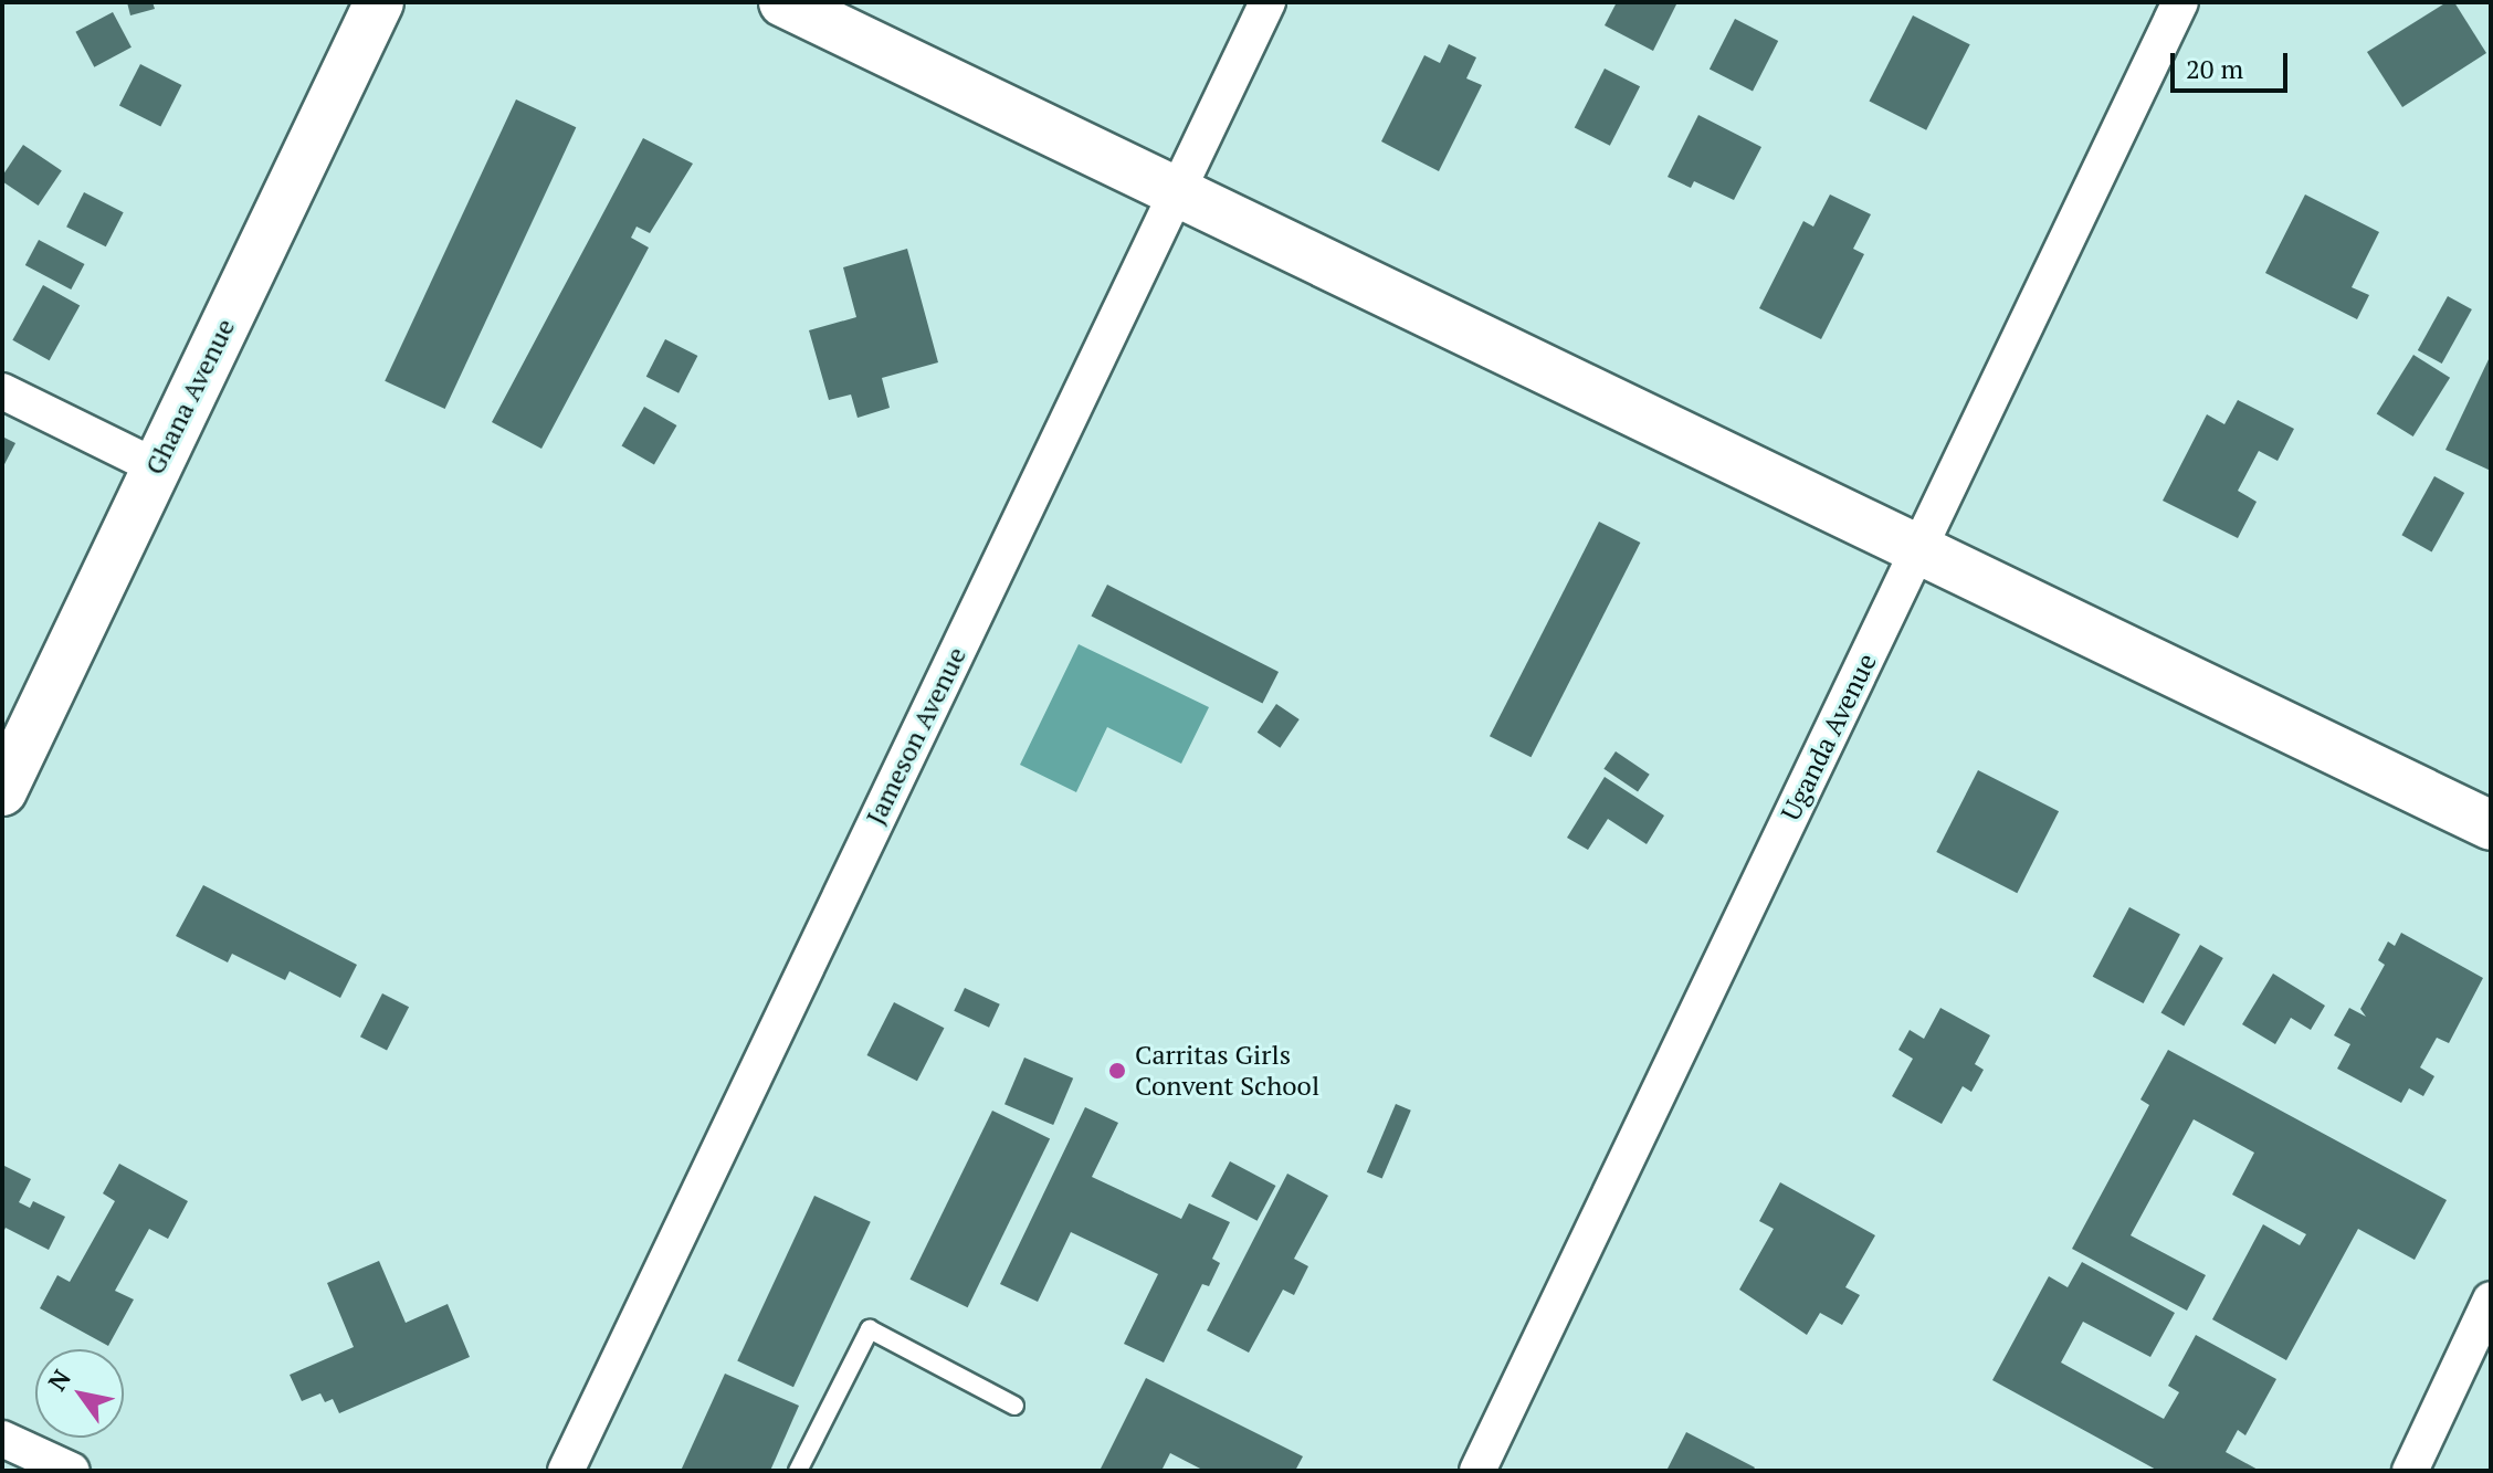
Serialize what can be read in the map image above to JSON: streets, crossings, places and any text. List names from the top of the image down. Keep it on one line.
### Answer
{"streets":{"main road":["Ghana Avenue"],"street":["Jameson Avenue","Uganda Avenue"]},"places":["Carritas Girls Convent School"],"scale_bar":"20 m","north":"top left"}
